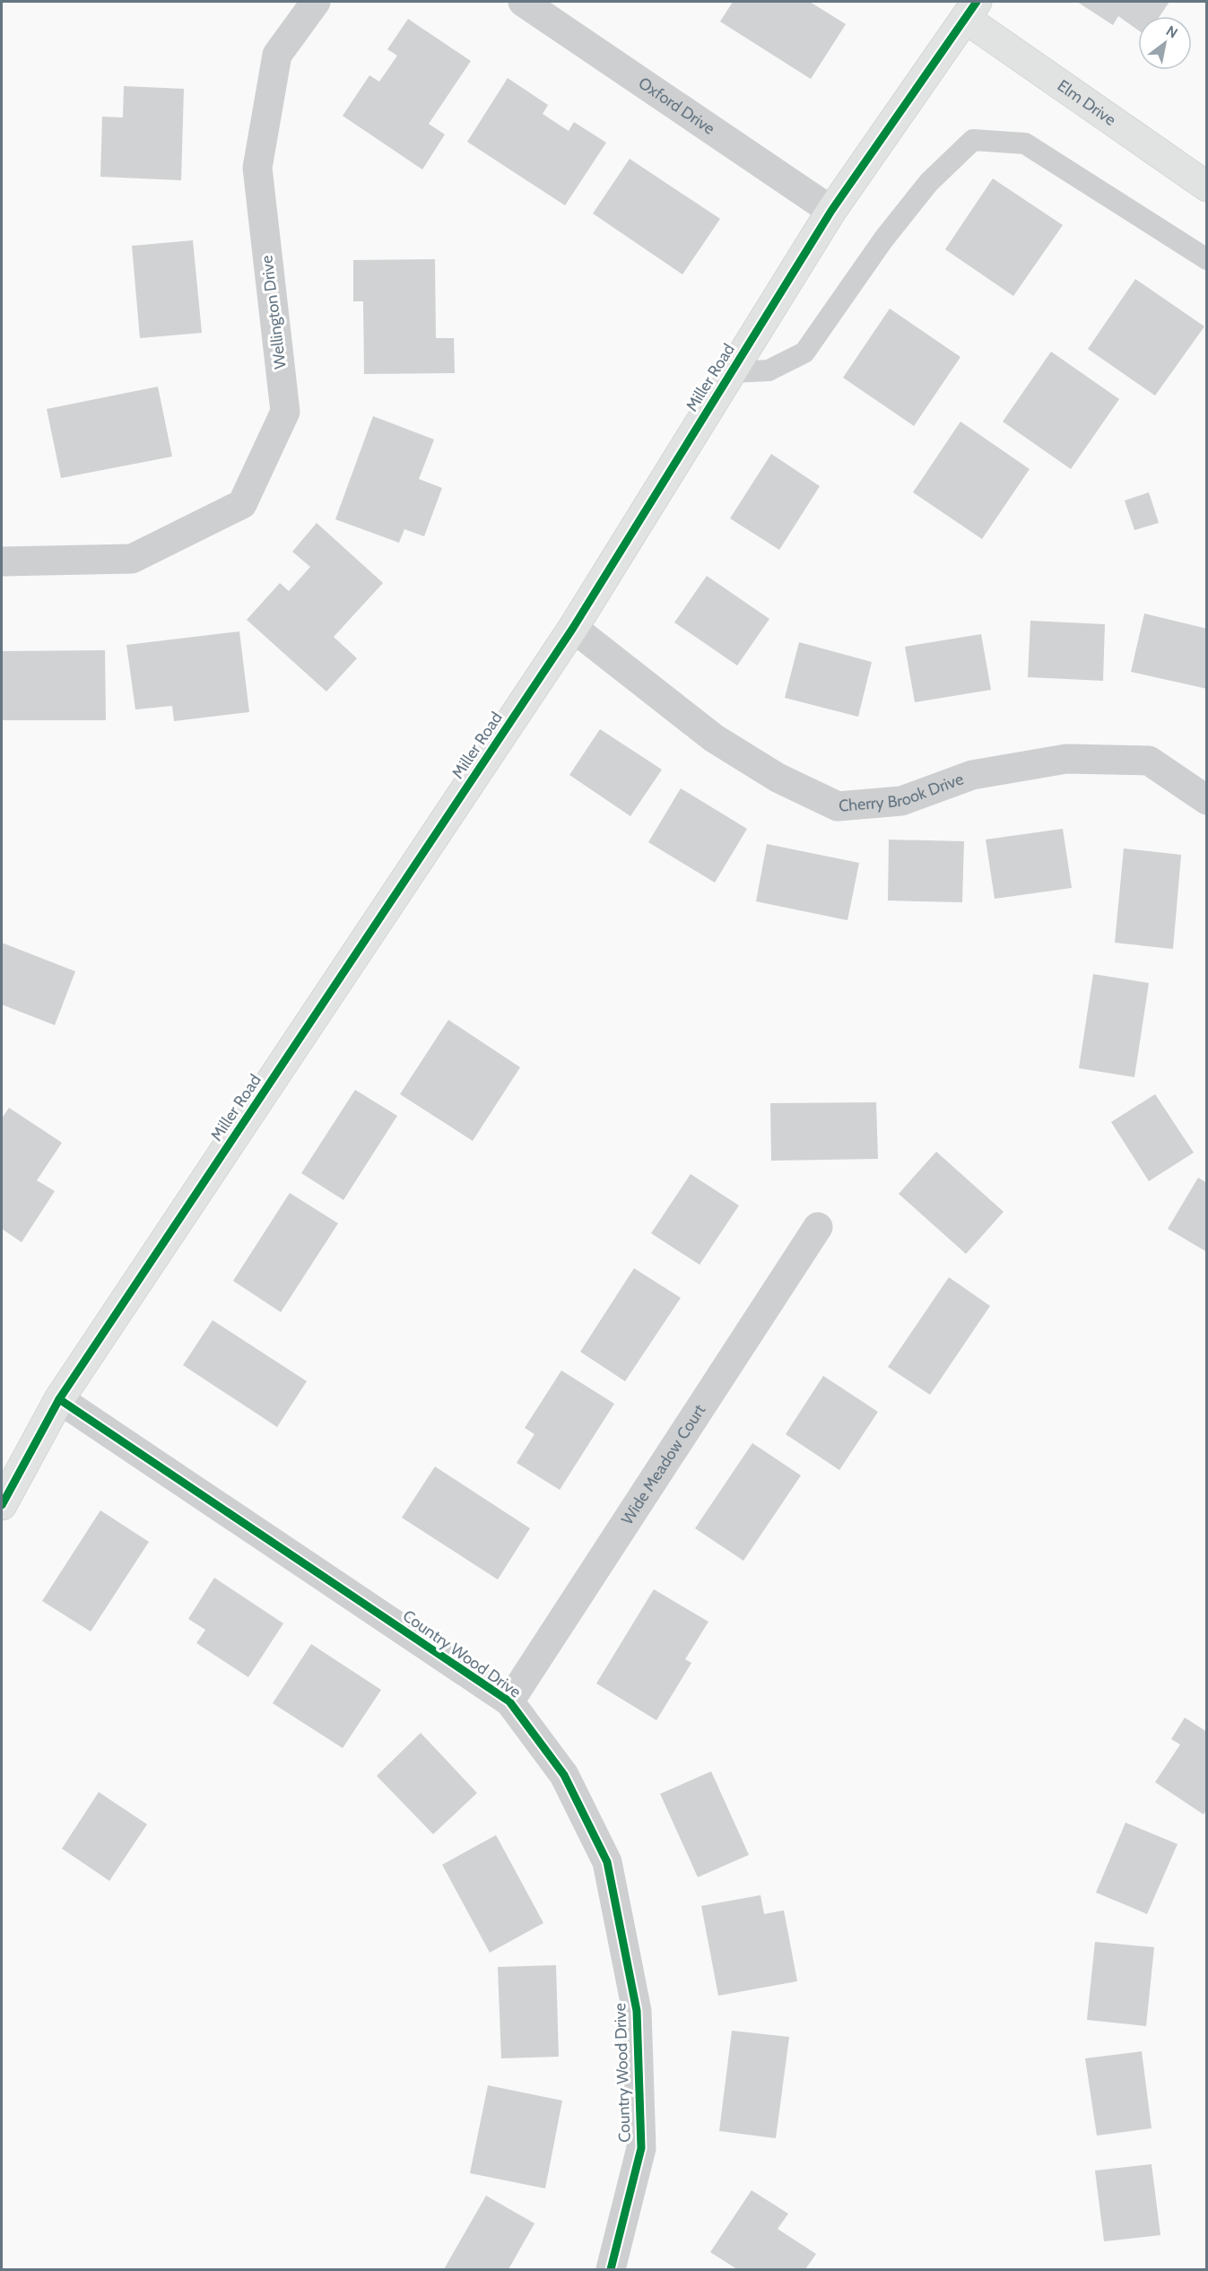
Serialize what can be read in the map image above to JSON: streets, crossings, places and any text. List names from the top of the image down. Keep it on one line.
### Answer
{"streets":{"street":["Elm Drive","Oxford Drive","Wellington Drive","Miller Road","Cherry Brook Drive","Wide Meadow Court","Country Wood Drive"]},"crossings":[["Elm Drive","Miller Road"],["Oxford Drive","Miller Road"],["Miller Road","Cherry Brook Drive"],["Miller Road","Country Wood Drive"],["Wide Meadow Court","Country Wood Drive"]],"north":"top right"}
